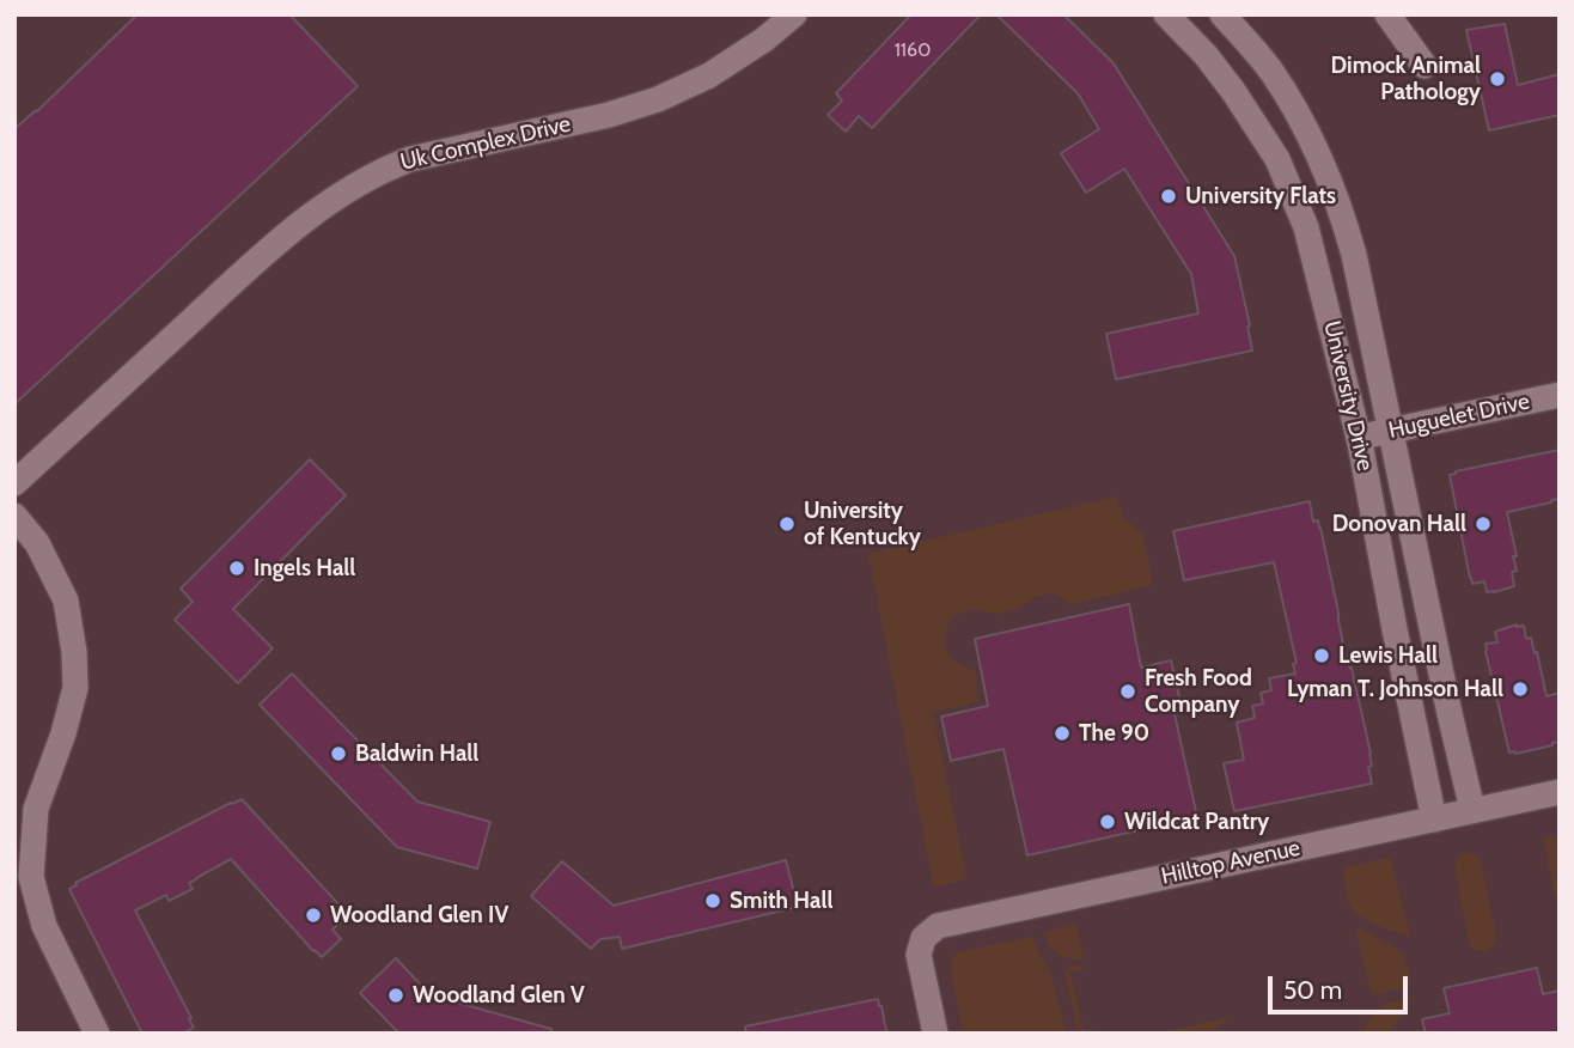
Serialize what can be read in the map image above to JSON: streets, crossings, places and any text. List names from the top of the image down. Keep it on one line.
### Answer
{"streets":{"street":["Uk Complex Drive","University Drive","Huguelet Drive","Hilltop Avenue"]},"crossings":[["University Drive","Huguelet Drive"],["University Drive","Hilltop Avenue"]],"places":["Dimock Animal Pathology","University Flats","University of Kentucky","Donovan Hall","Ingels Hall","Lewis Hall","Lyman T. Johnson Hall","Fresh Food Company","The 90","Baldwin Hall","Wildcat Pantry","Smith Hall","Woodland Glen IV","Woodland Glen V"],"house_numbers":["1160"],"scale_bar":"50 m"}
